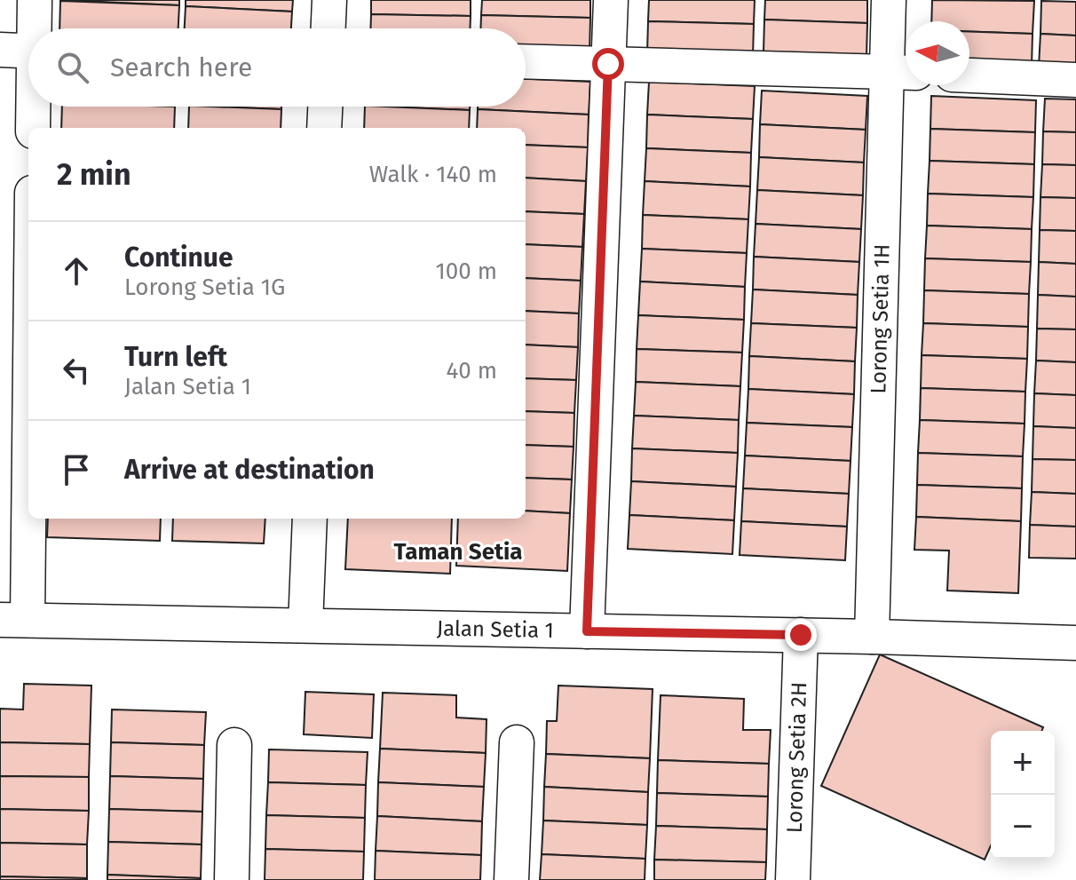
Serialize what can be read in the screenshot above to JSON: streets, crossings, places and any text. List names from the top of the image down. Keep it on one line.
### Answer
{"streets":{"street":["Lorong Setia 1H","Jalan Setia 1","Lorong Setia 2H"]},"crossings":[["Lorong Setia 1H","Jalan Setia 1"],["Jalan Setia 1","Lorong Setia 2H"]],"districts":["Taman Setia"],"north":"left","page":{"search":"Search here","heading":["2 min","Walk · 140 m"],"list":[["Continue","Lorong Setia 1G","100 m"],["Turn left","Jalan Setia 1","40 m"],"Arrive at destination"],"map_buttons":["+","−"]}}
